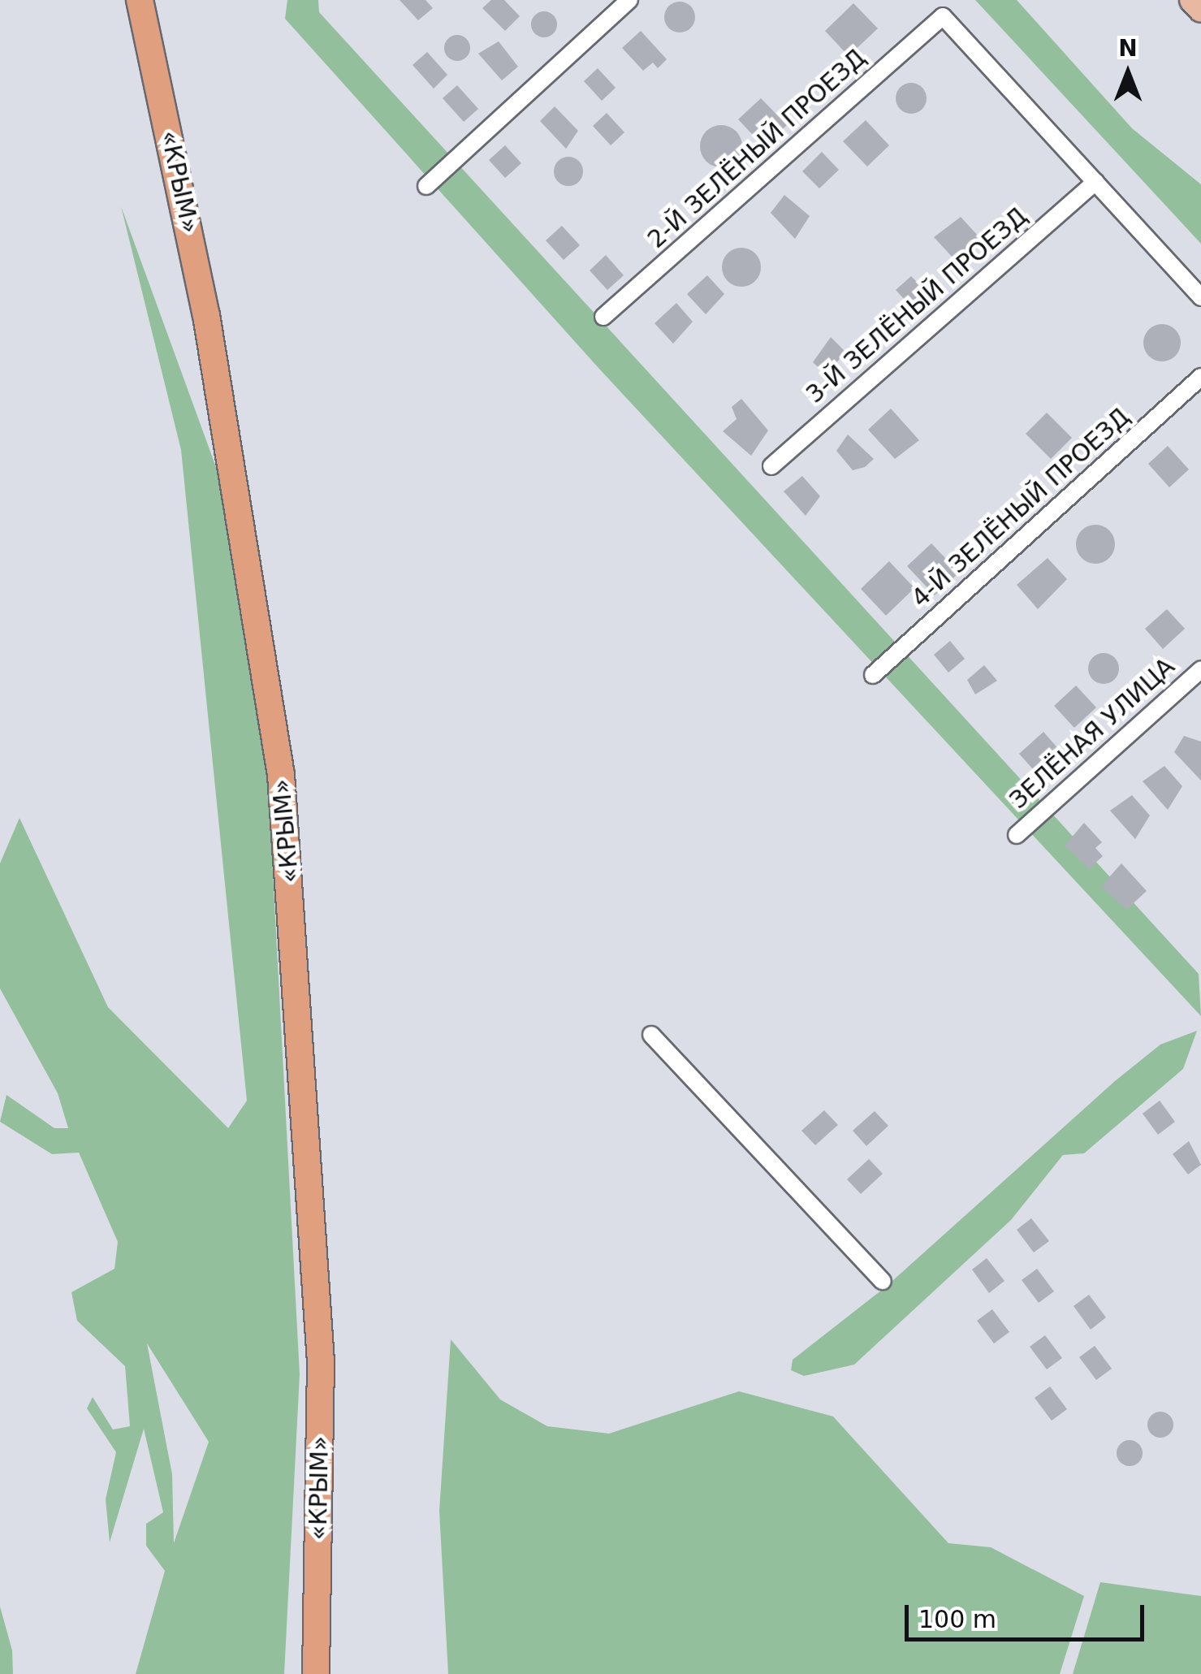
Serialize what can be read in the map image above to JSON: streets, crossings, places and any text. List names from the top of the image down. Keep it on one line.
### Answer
{"streets":{"highway":["«КРЫМ»"],"street":["2-Й ЗЕЛЁНЫЙ ПРОЕЗД","3-Й ЗЕЛЁНЫЙ ПРОЕЗД","4-Й ЗЕЛЁНЫЙ ПРОЕЗД","ЗЕЛЁНАЯ УЛИЦА"]},"crossings":[["2-Й ЗЕЛЁНЫЙ ПРОЕЗД","3-Й ЗЕЛЁНЫЙ ПРОЕЗД"]],"scale_bar":"100 m","north":"top"}
